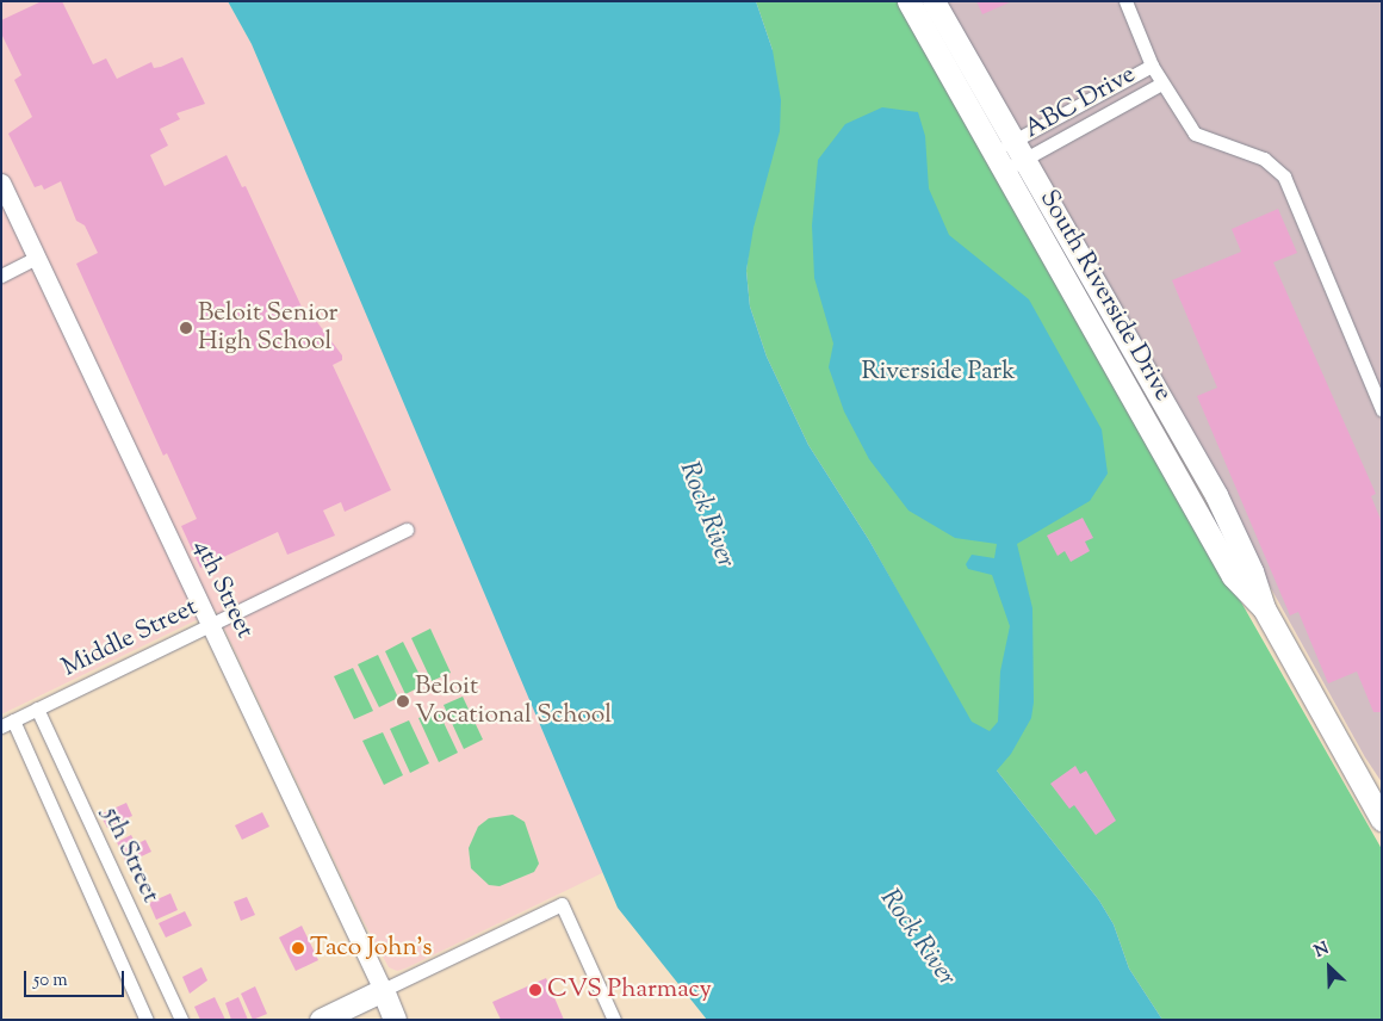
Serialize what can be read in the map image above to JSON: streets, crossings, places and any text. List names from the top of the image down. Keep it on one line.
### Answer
{"streets":{"main road":["South Riverside Drive","4th Street"],"street":["ABC Drive","Middle Street","5th Street"]},"crossings":[["ABC Drive","South Riverside Drive"],["4th Street","Middle Street"],["Middle Street","5th Street"]],"water":["Rock River"],"parks":["Riverside Park"],"places":["Beloit Senior High School","Beloit Vocational School","Taco John's","CVS Pharmacy"],"scale_bar":"50 m","north":"top left"}
